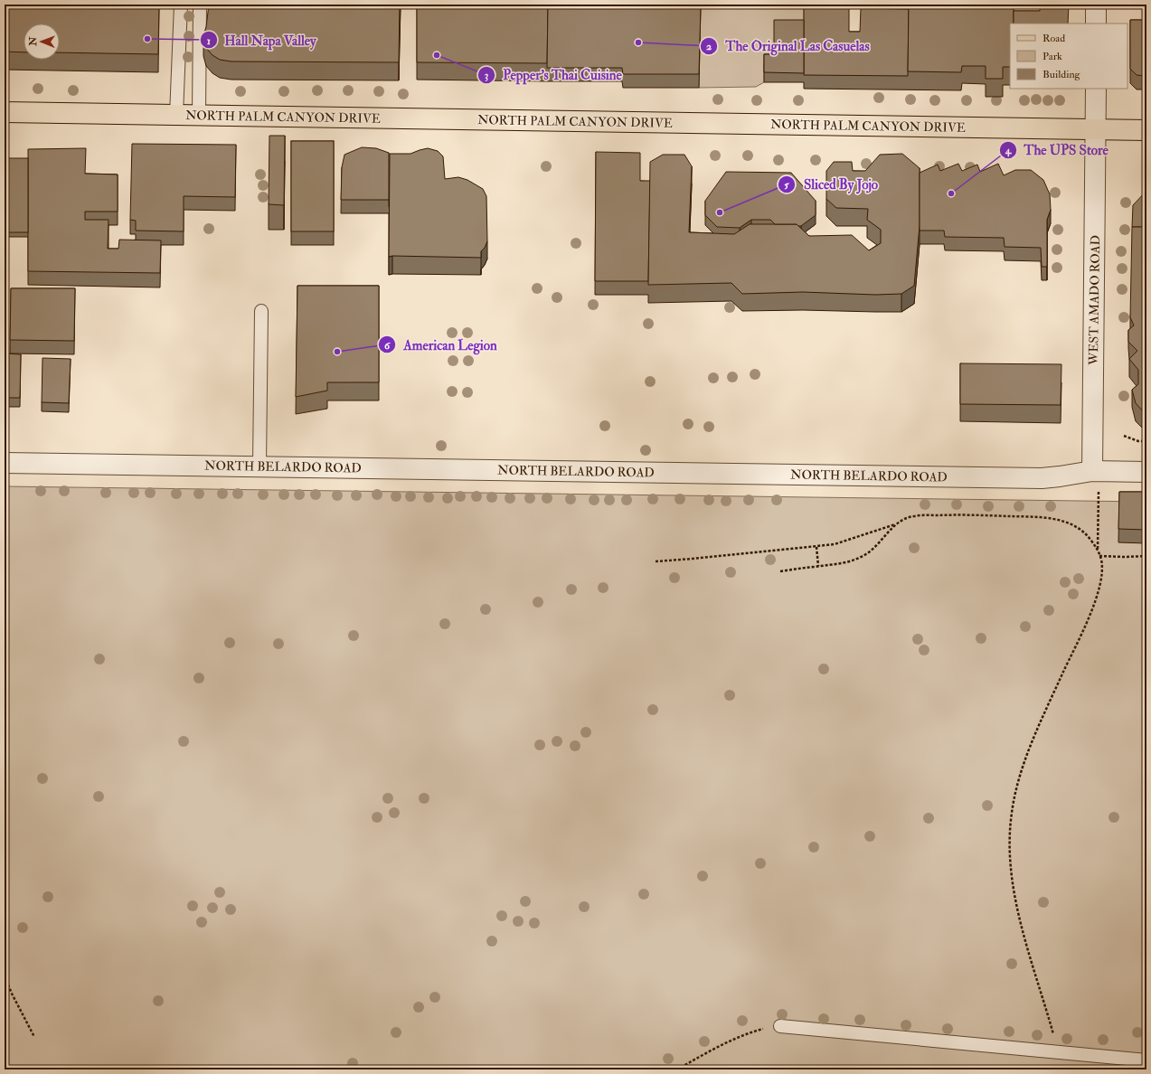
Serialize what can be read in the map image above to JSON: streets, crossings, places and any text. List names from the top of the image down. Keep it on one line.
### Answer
{"streets":{"main road":["NORTH PALM CANYON DRIVE"],"street":["WEST AMADO ROAD","NORTH BELARDO ROAD"]},"crossings":[["NORTH PALM CANYON DRIVE","WEST AMADO ROAD"],["WEST AMADO ROAD","NORTH BELARDO ROAD"]],"places":["Hall Napa Valley","The Original Las Casuelas","Pepper's Thai Cuisine","The UPS Store","Sliced By Jojo","American Legion"],"legend":["Road","Park","Building"],"north":"left"}
